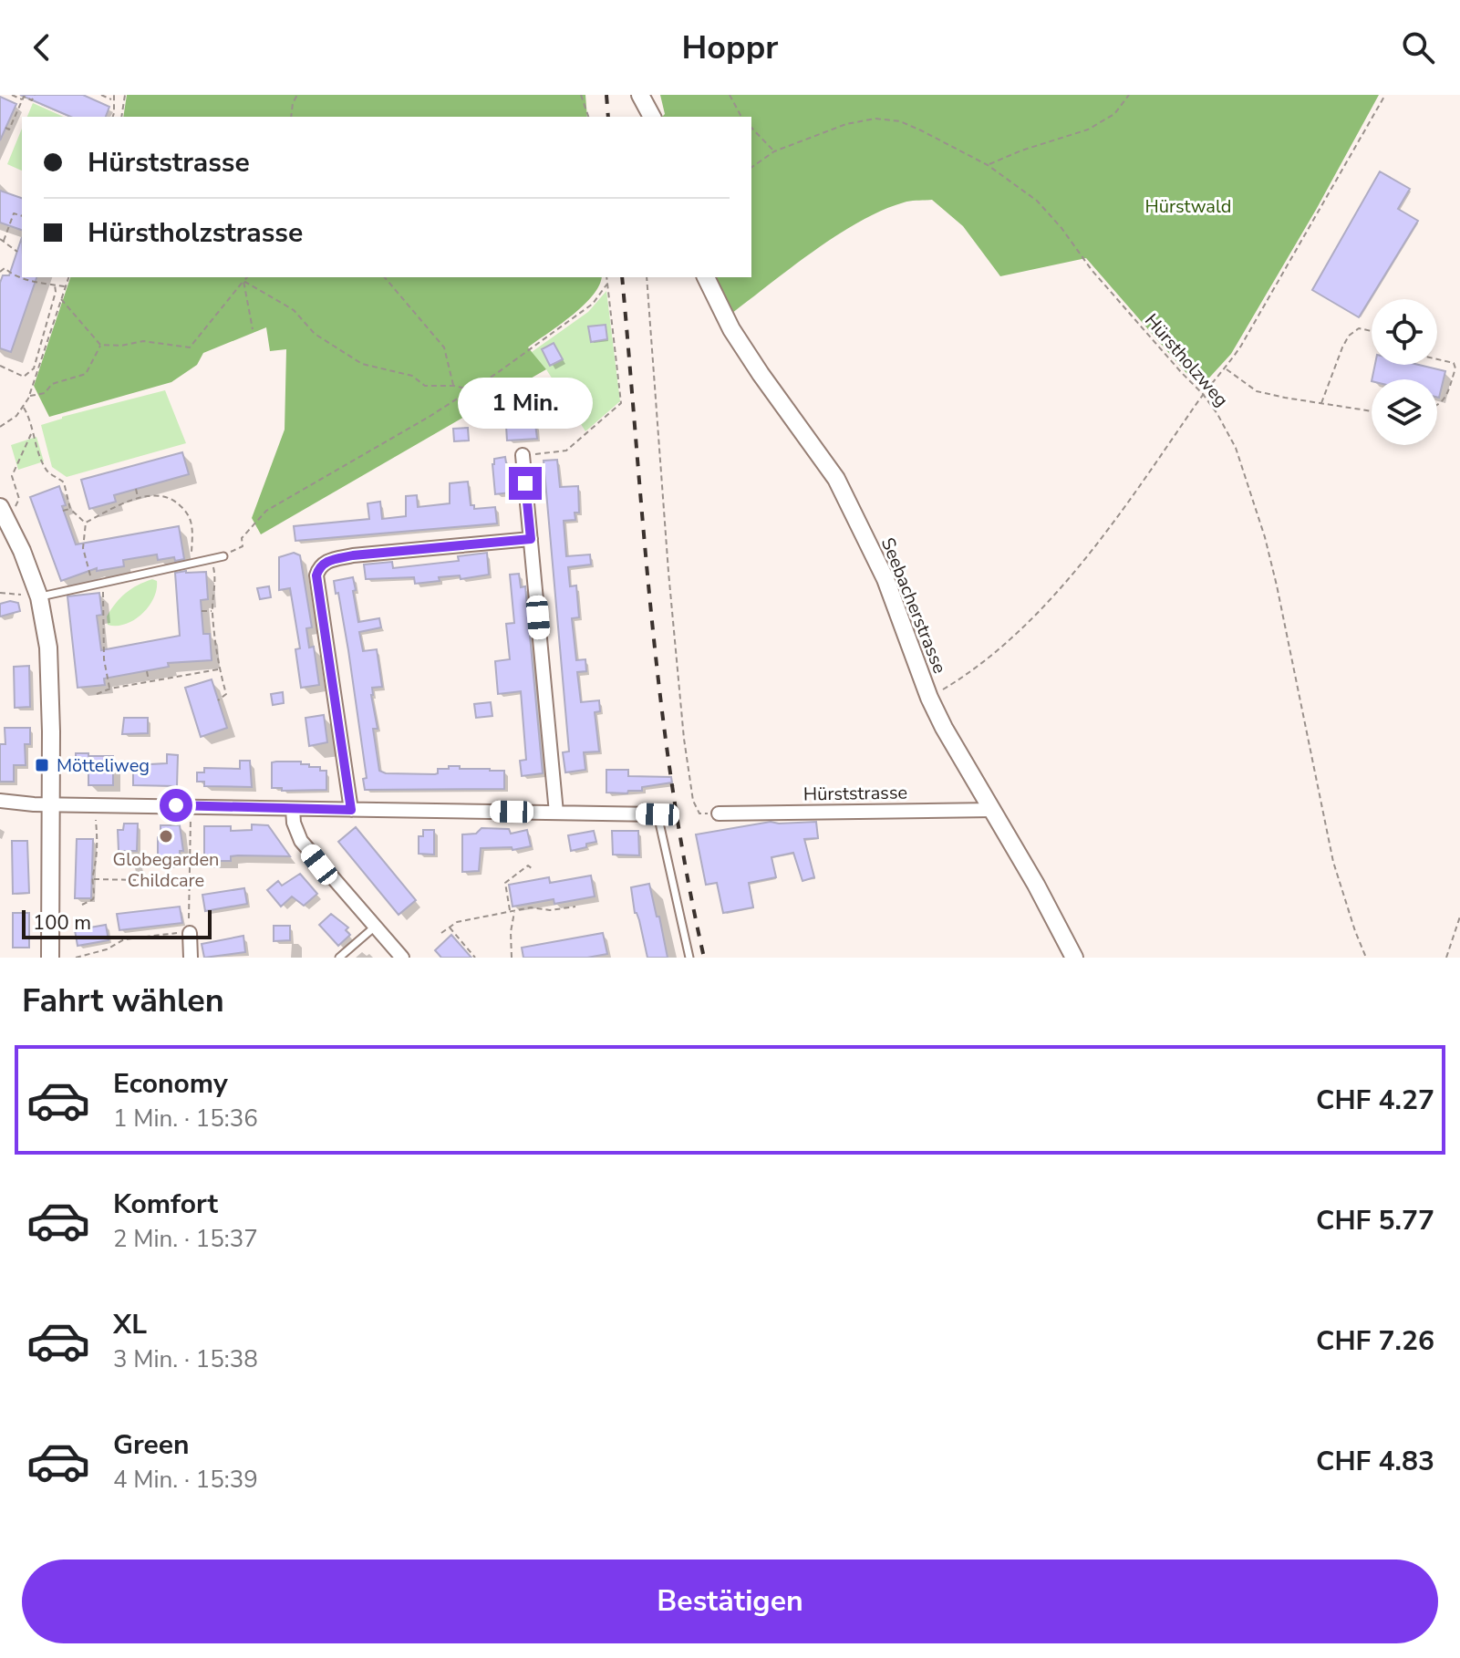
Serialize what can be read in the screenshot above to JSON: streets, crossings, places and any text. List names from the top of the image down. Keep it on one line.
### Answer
{"streets":{"street":["Seebacherstrasse","Hürststrasse"],"path":["Hürstholzweg"]},"crossings":[["Seebacherstrasse","Hürststrasse"]],"parks":["Hürstwald"],"places":{"transit":["Mötteliweg"],"other":["Globegarden Childcare"]},"scale_bar":"100 m","page":{"header":"Hoppr","banner":["Hürststrasse","Hürstholzstrasse"],"bubble":"1 Min.","scale":"100 m","heading":"Fahrt wählen","list":[{"name":"Economy","note":"1 Min. · 15:36","value":"CHF 4.27"},{"name":"Komfort","note":"2 Min. · 15:37","value":"CHF 5.77"},{"name":"XL","note":"3 Min. · 15:38","value":"CHF 7.26"},{"name":"Green","note":"4 Min. · 15:39","value":"CHF 4.83"}],"buttons":"Bestätigen"}}
